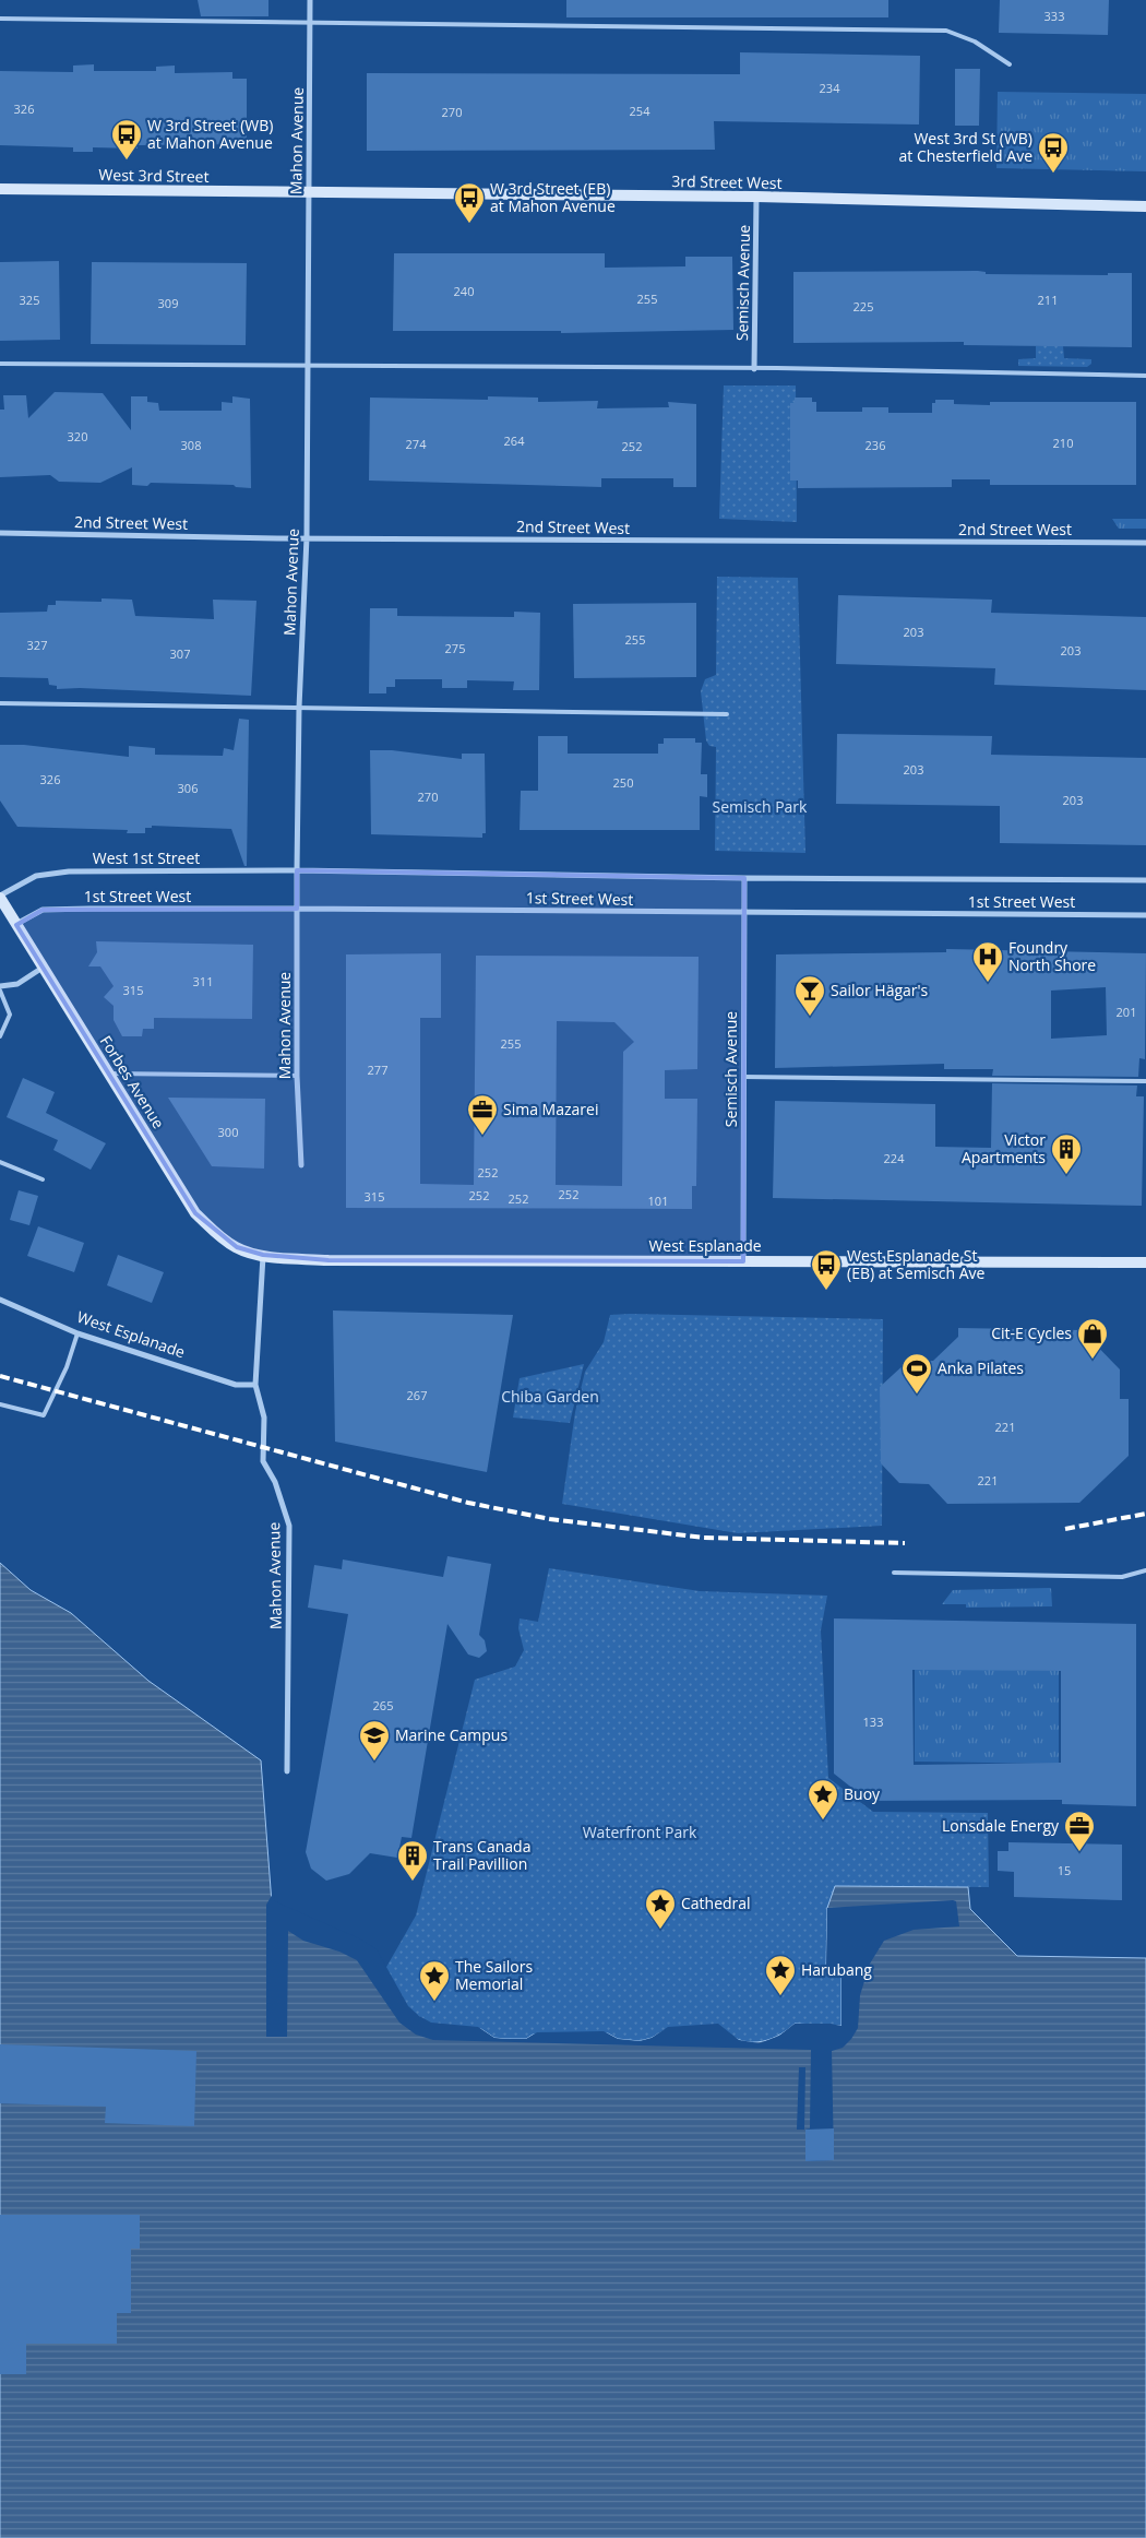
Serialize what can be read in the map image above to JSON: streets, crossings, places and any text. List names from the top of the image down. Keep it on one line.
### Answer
{"streets":{"main road":["West 3rd Street","3rd Street West","Forbes Avenue","West Esplanade"],"street":["Mahon Avenue","Semisch Avenue","2nd Street West","West 1st Street","1st Street West"]},"crossings":[["Mahon Avenue","West 3rd Street"],["Mahon Avenue","3rd Street West"],["Mahon Avenue","2nd Street West"],["Mahon Avenue","West 1st Street"],["Mahon Avenue","1st Street West"],["Mahon Avenue","Forbes Avenue"],["Mahon Avenue","West Esplanade"],["West 3rd Street","3rd Street West"],["3rd Street West","Semisch Avenue"],["Semisch Avenue","1st Street West"],["Semisch Avenue","West Esplanade"],["West 1st Street","1st Street West"],["West 1st Street","Forbes Avenue"],["1st Street West","Forbes Avenue"],["Forbes Avenue","West Esplanade"]],"parks":["Semisch Park","Chiba Garden","Waterfront Park"],"places":{"bus stop":["W 3rd Street (WB) at Mahon Avenue","West 3rd St (WB) at Chesterfield Ave","W 3rd Street (EB) at Mahon Avenue","West Esplanade St (EB) at Semisch Ave"],"hospital":["Foundry North Shore"],"bar":["Sailor Hägar's"],"office":["Sima Mazarei","Lonsdale Energy"],"building":["Victor Apartments","Trans Canada Trail Pavillion"],"shop":["Cit-E Cycles"],"sports":["Anka Pilates"],"school or university":["Marine Campus"],"place":["Buoy","Cathedral","Harubang","The Sailors Memorial"]},"house_numbers":["333","234","326","254","270","240","255","325","211","309","225","320","264","210","274","308","236","252","203","255","327","275","203","307","203","326","250","306","270","203","311","315","201","255","277","300","224","252","252","252","315","252","101","267","221","221","265","133","15"]}
